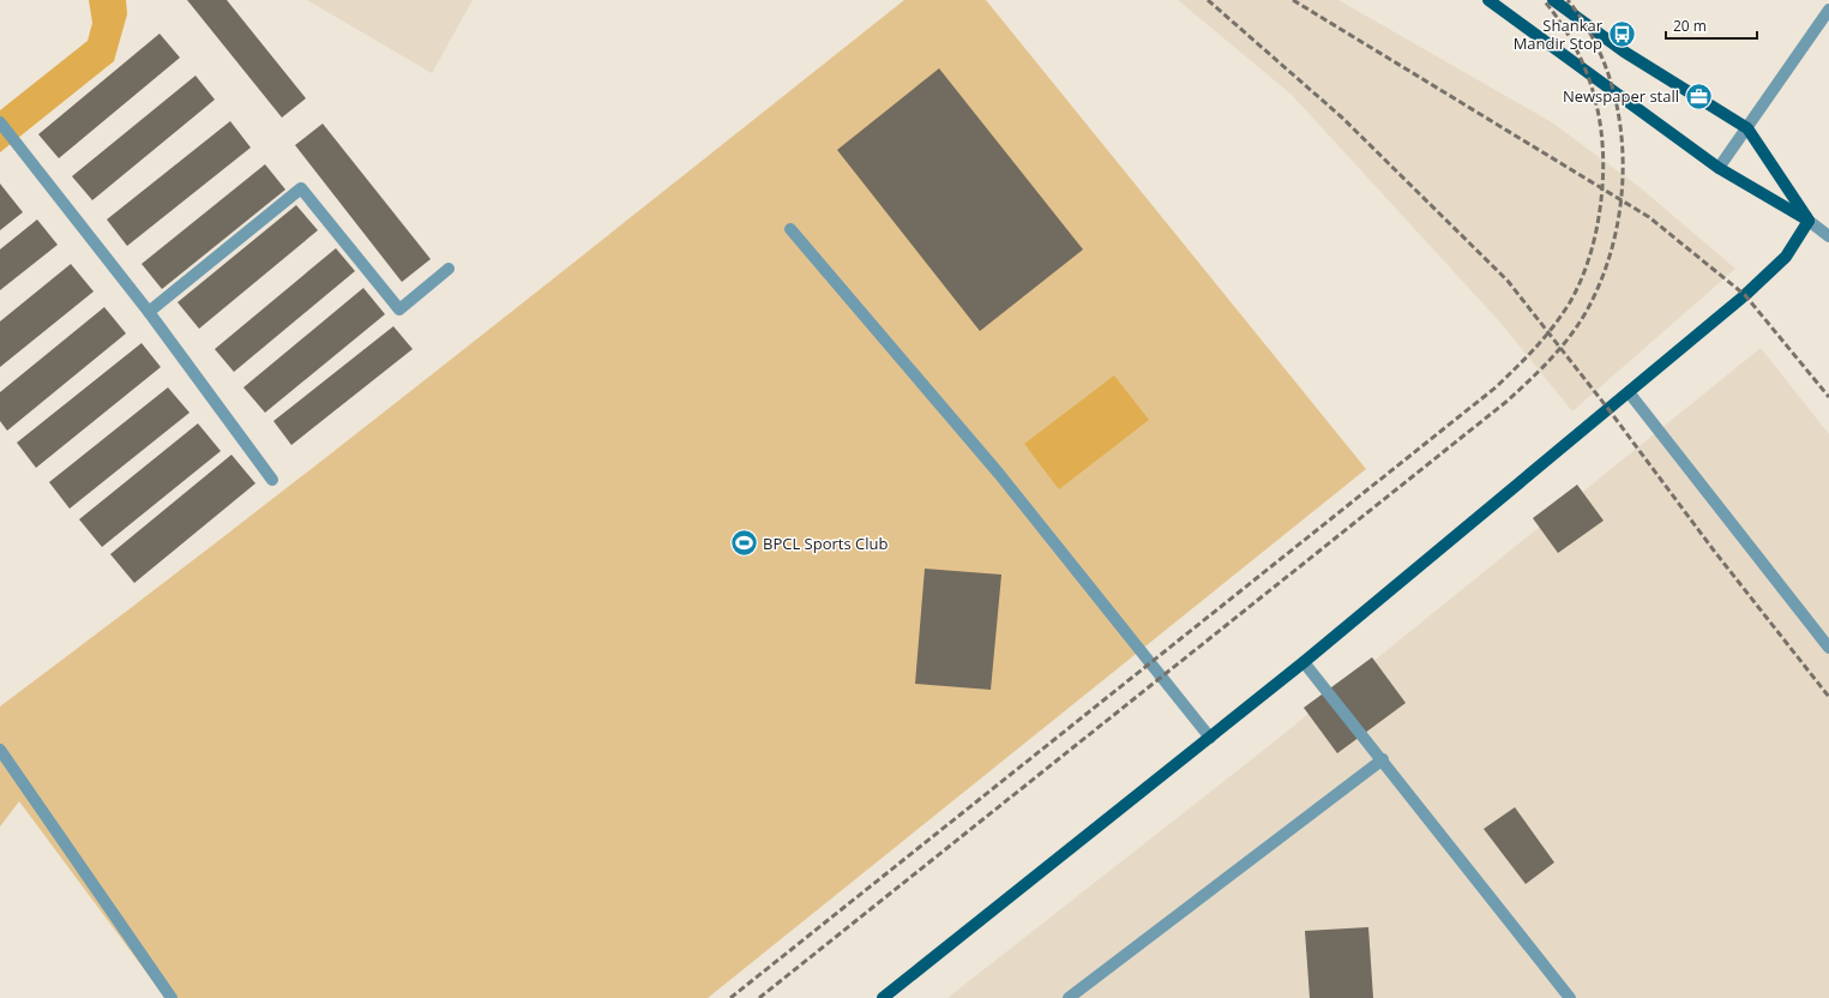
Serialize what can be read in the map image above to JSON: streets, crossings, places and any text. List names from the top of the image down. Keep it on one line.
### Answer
{"places":{"bus stop":["Shankar Mandir Stop"],"office":["Newspaper stall"],"sports":["BPCL Sports Club"]},"scale_bar":"20 m"}
